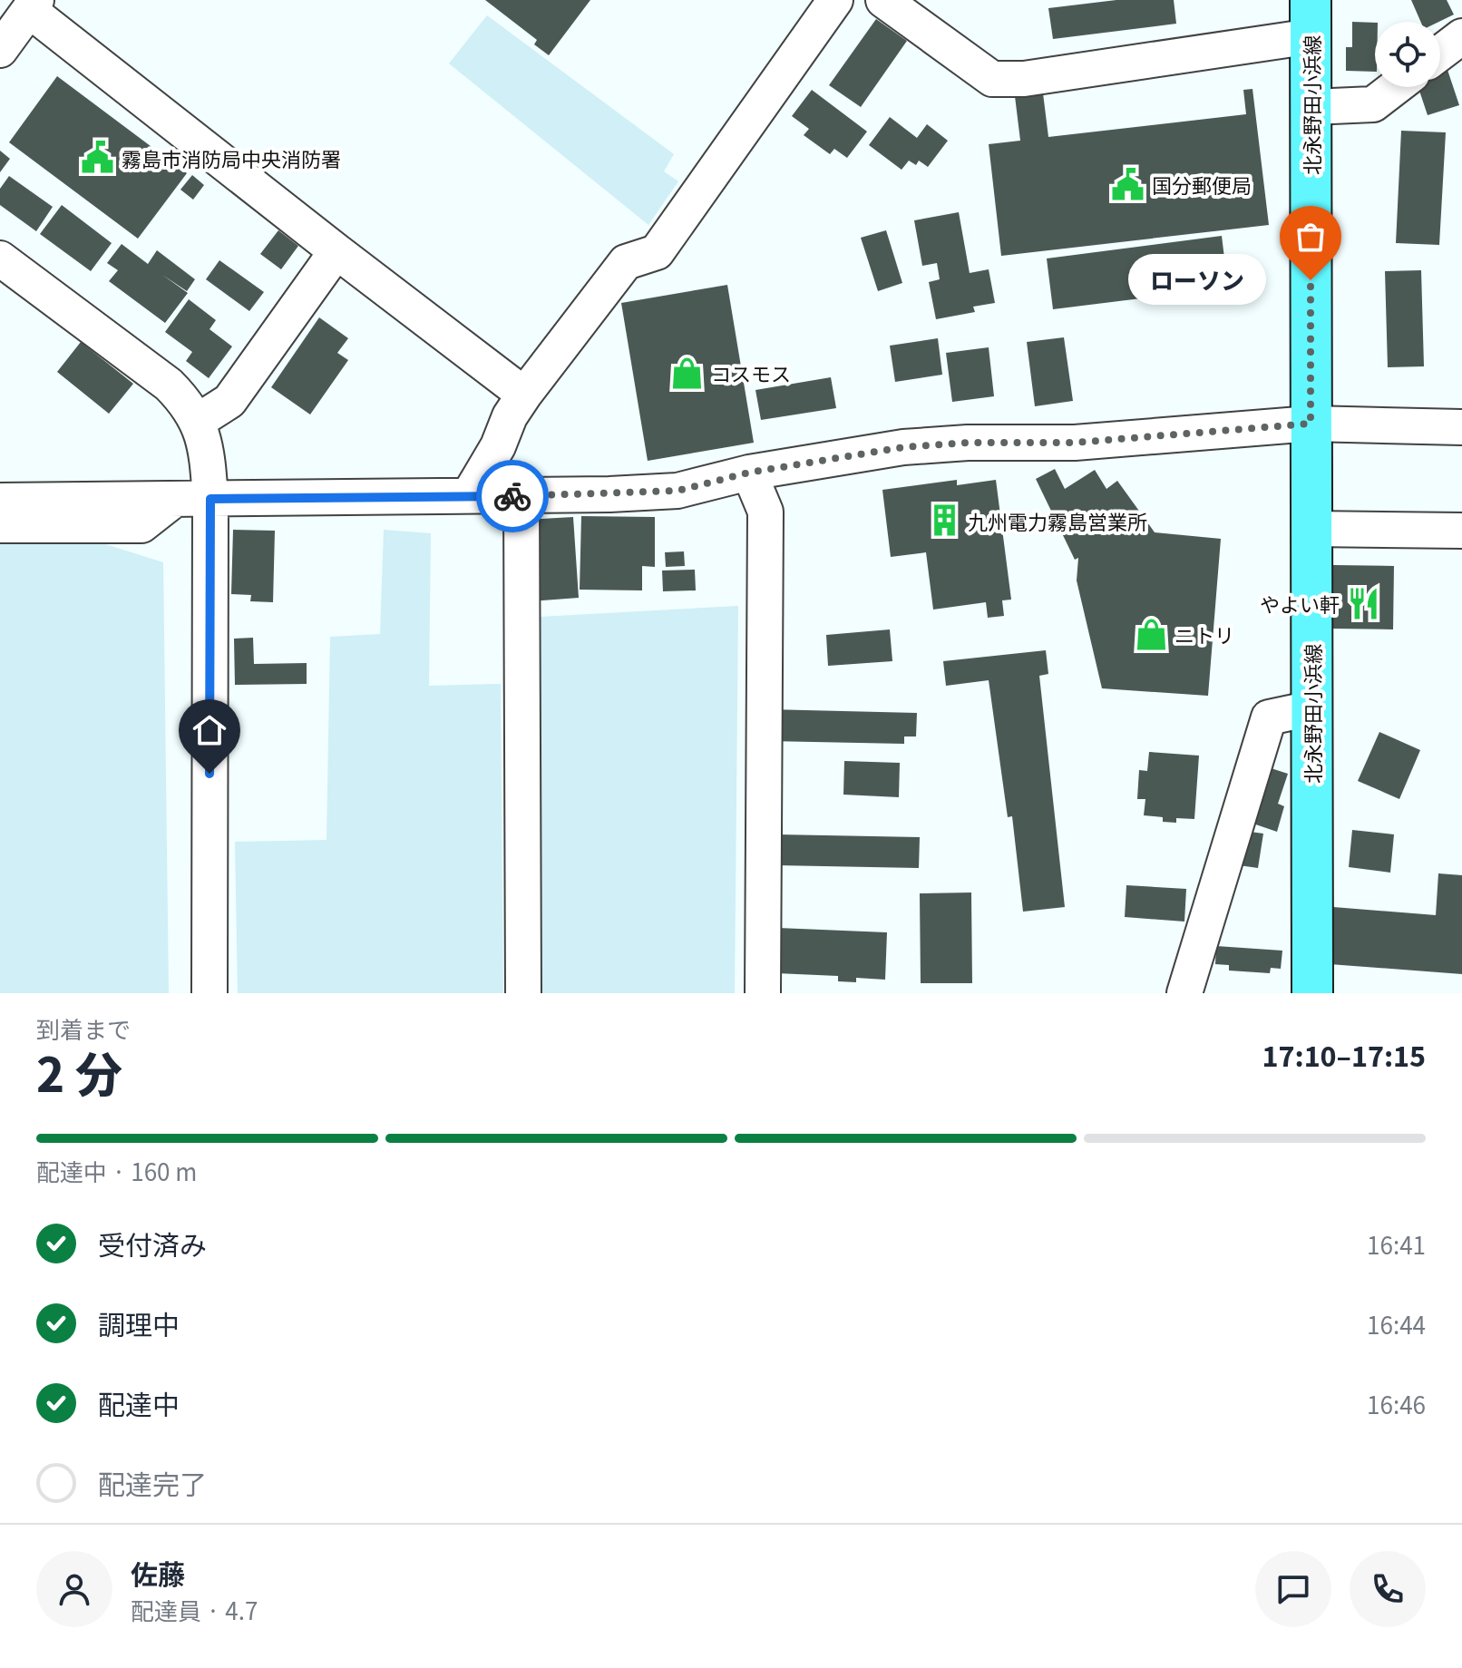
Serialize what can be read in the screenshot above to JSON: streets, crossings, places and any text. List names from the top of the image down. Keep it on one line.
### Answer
{"streets":{"main road":["北永野田小浜線"]},"places":{"public building":["霧島市消防局中央消防署","国分郵便局"],"other":["ローソン"],"shop":["コスモス","ニトリ"],"building":["九州電力霧島営業所"],"restaurant":["やよい軒"]},"page":{"bubble":"ローソン","heading":["2 分","到着まで","17:10–17:15"],"panel":["佐藤","配達員 · 4.7"],"bar":"配達中 · 160 m","list":[["受付済み","16:41"],["調理中","16:44"],["配達中","16:46"],"配達完了"]}}
